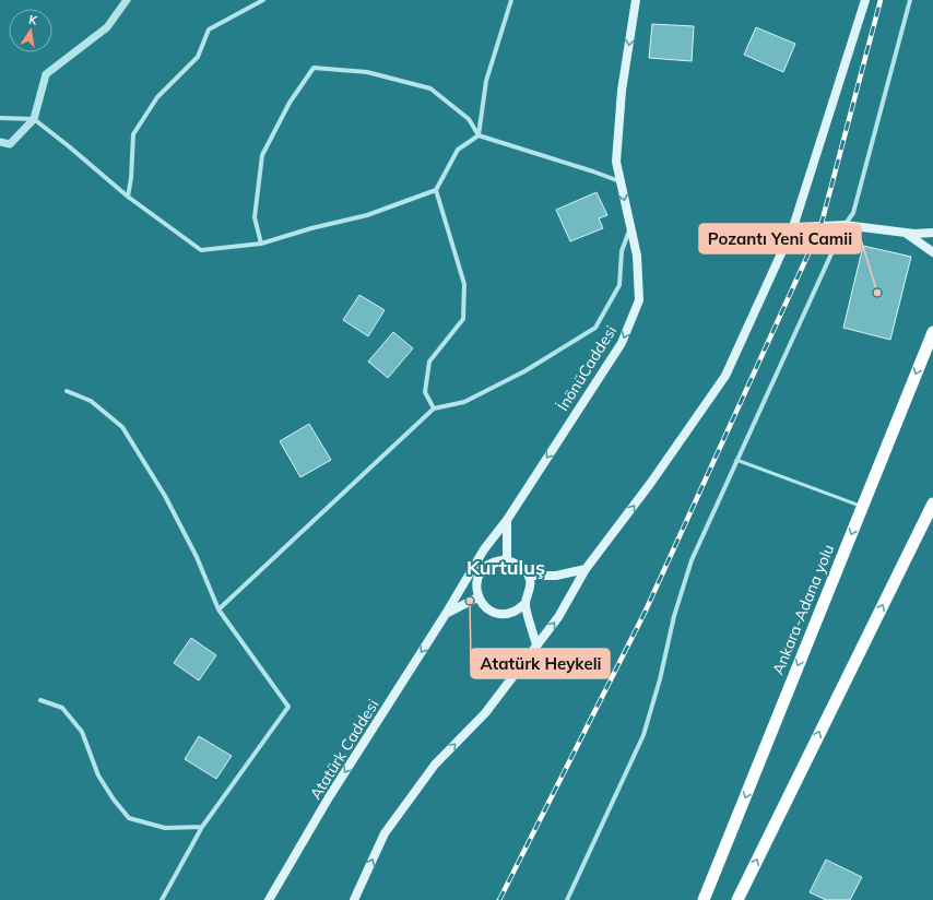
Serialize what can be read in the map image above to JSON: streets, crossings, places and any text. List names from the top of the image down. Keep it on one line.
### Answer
{"streets":{"highway":["Ankara-Adana yolu"],"main road":["İnönüCaddesi","Atatürk Caddesi"]},"crossings":[["İnönüCaddesi","Atatürk Caddesi"]],"one_way":["İnönüCaddesi"],"districts":["Kurtuluş"],"places":["Pozantı Yeni Camii","Atatürk Heykeli"],"north":"top"}
